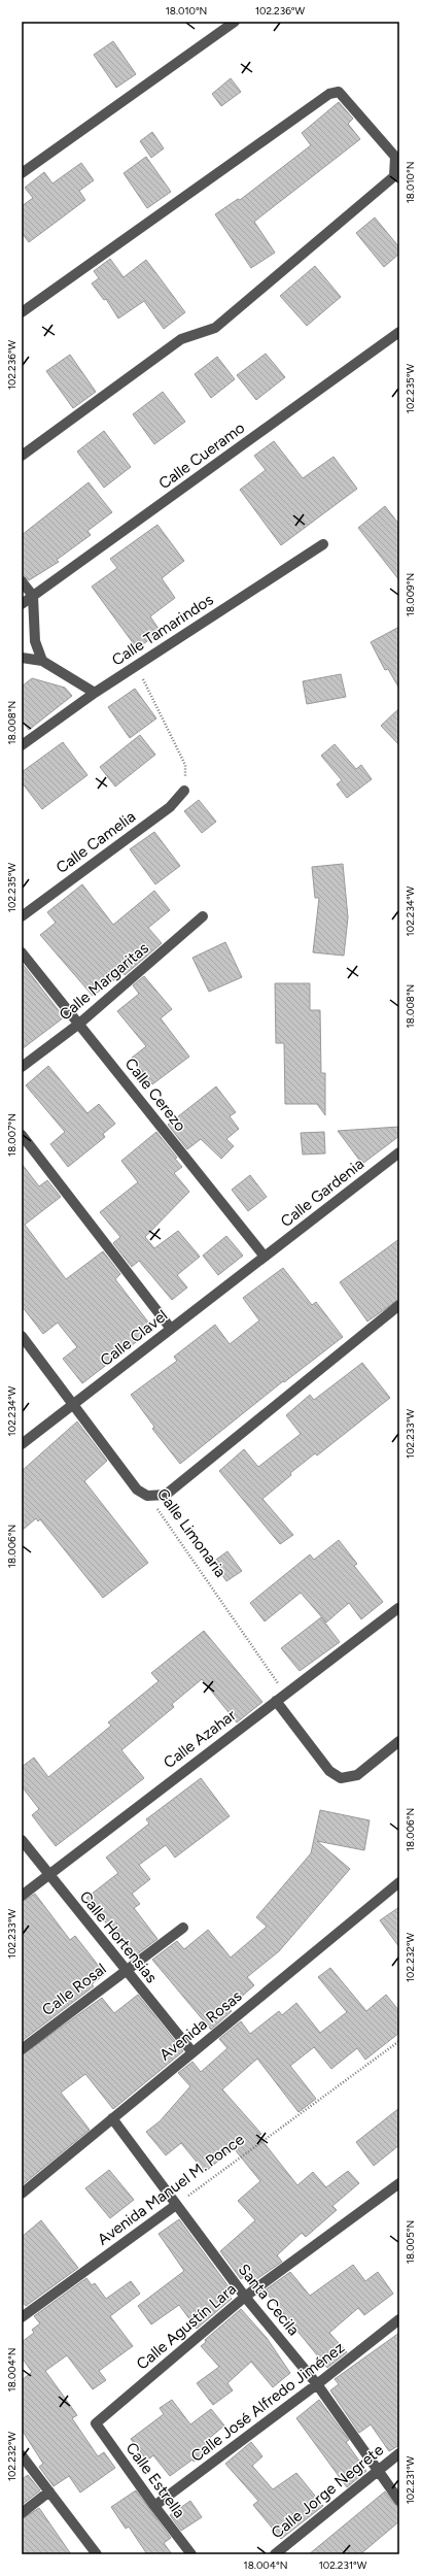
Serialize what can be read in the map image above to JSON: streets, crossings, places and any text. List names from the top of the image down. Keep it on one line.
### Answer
{"streets":{"street":["Calle Cueramo","Calle Tamarindos","Calle Camelia","Calle Margaritas","Calle Cerezo","Calle Gardenia","Calle Clavel","Calle Limonaria","Calle Azahar","Calle Hortensias","Calle Rosal","Avenida Rosas","Avenida Manuel M. Ponce","Santa Cecila","Calle Agustín Lara","Calle José Alfredo Jiménez","Calle Estrella","Calle Jorge Negrete"]},"crossings":[["Calle Margaritas","Calle Cerezo"],["Calle Cerezo","Calle Gardenia"],["Calle Cerezo","Calle Clavel"],["Calle Gardenia","Calle Clavel"],["Calle Clavel","Calle Limonaria"],["Calle Limonaria","Calle Azahar"],["Calle Azahar","Calle Hortensias"],["Calle Hortensias","Calle Rosal"],["Calle Hortensias","Avenida Rosas"],["Avenida Rosas","Santa Cecila"],["Avenida Manuel M. Ponce","Santa Cecila"],["Santa Cecila","Calle Agustín Lara"],["Santa Cecila","Calle José Alfredo Jiménez"],["Santa Cecila","Calle Jorge Negrete"],["Calle Agustín Lara","Calle Estrella"],["Calle José Alfredo Jiménez","Calle Estrella"]],"coordinates":["18.010°N","102.236°W","102.235°W","18.009°N","18.008°N","102.234°W","18.007°N","102.233°W","18.006°N","102.232°W","18.005°N","18.004°N","102.231°W"]}
